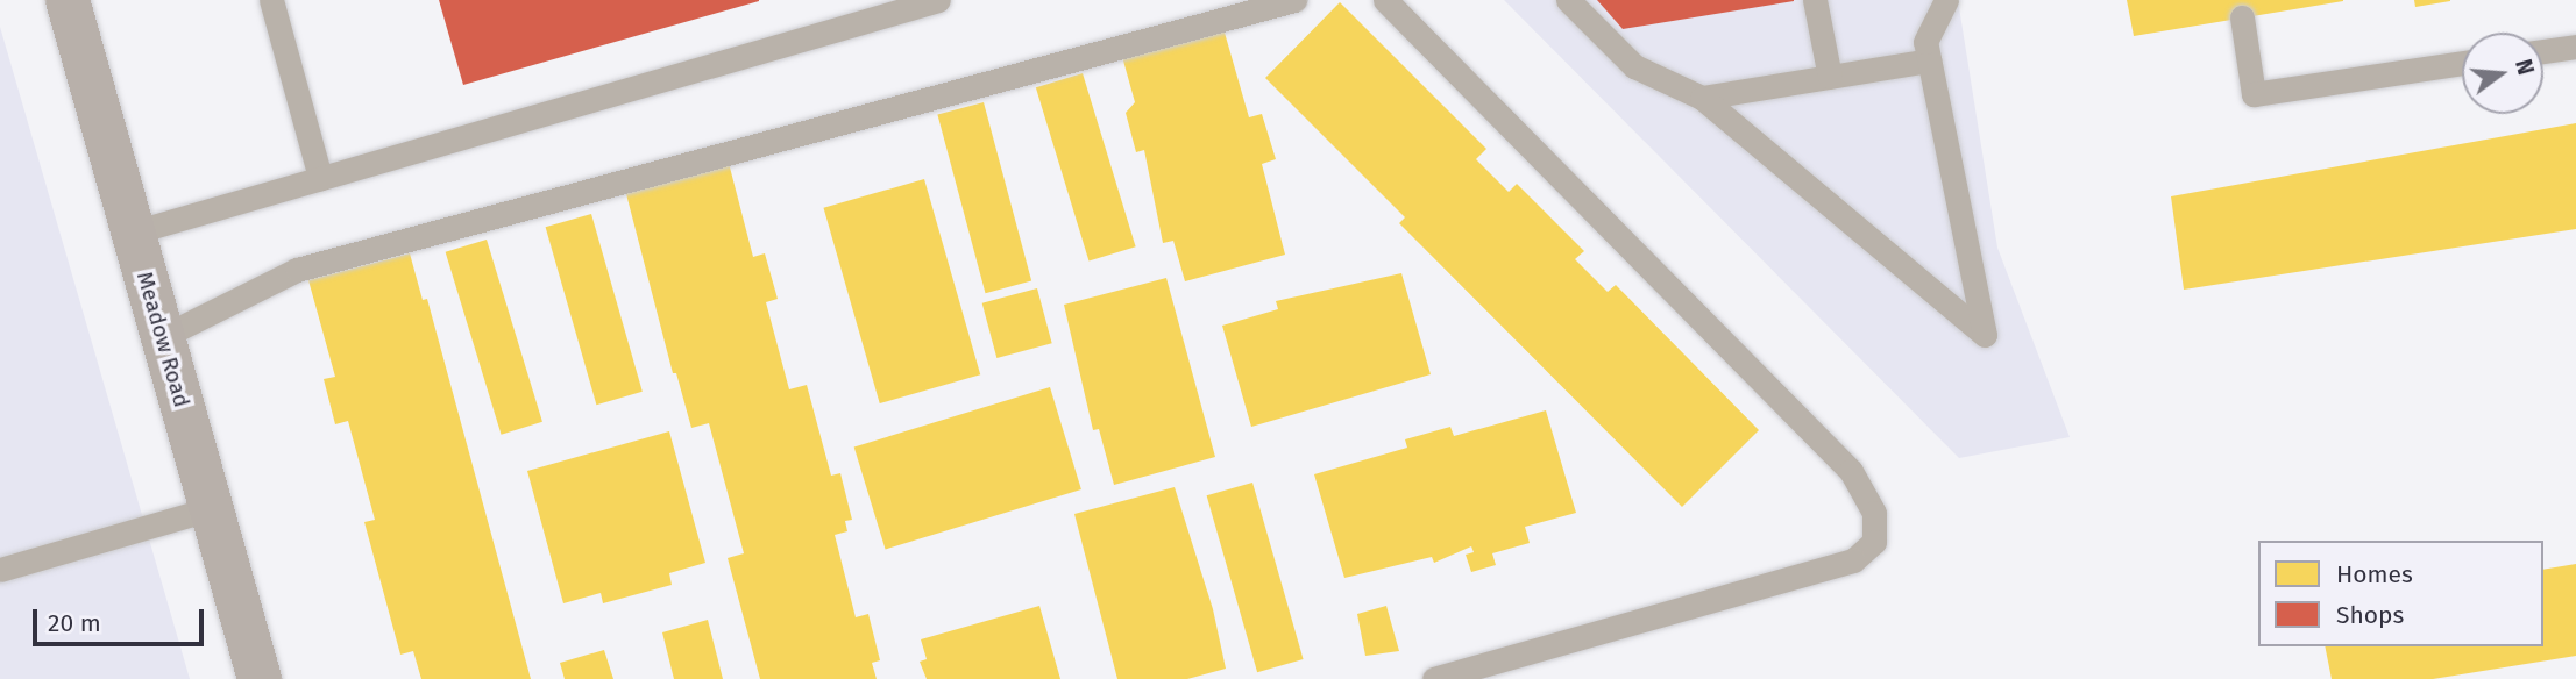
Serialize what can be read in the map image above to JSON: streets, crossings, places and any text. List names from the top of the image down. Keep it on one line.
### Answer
{"streets":{"street":["Meadow Road"]},"legend":["Homes","Shops"],"scale_bar":"20 m","north":"right"}
